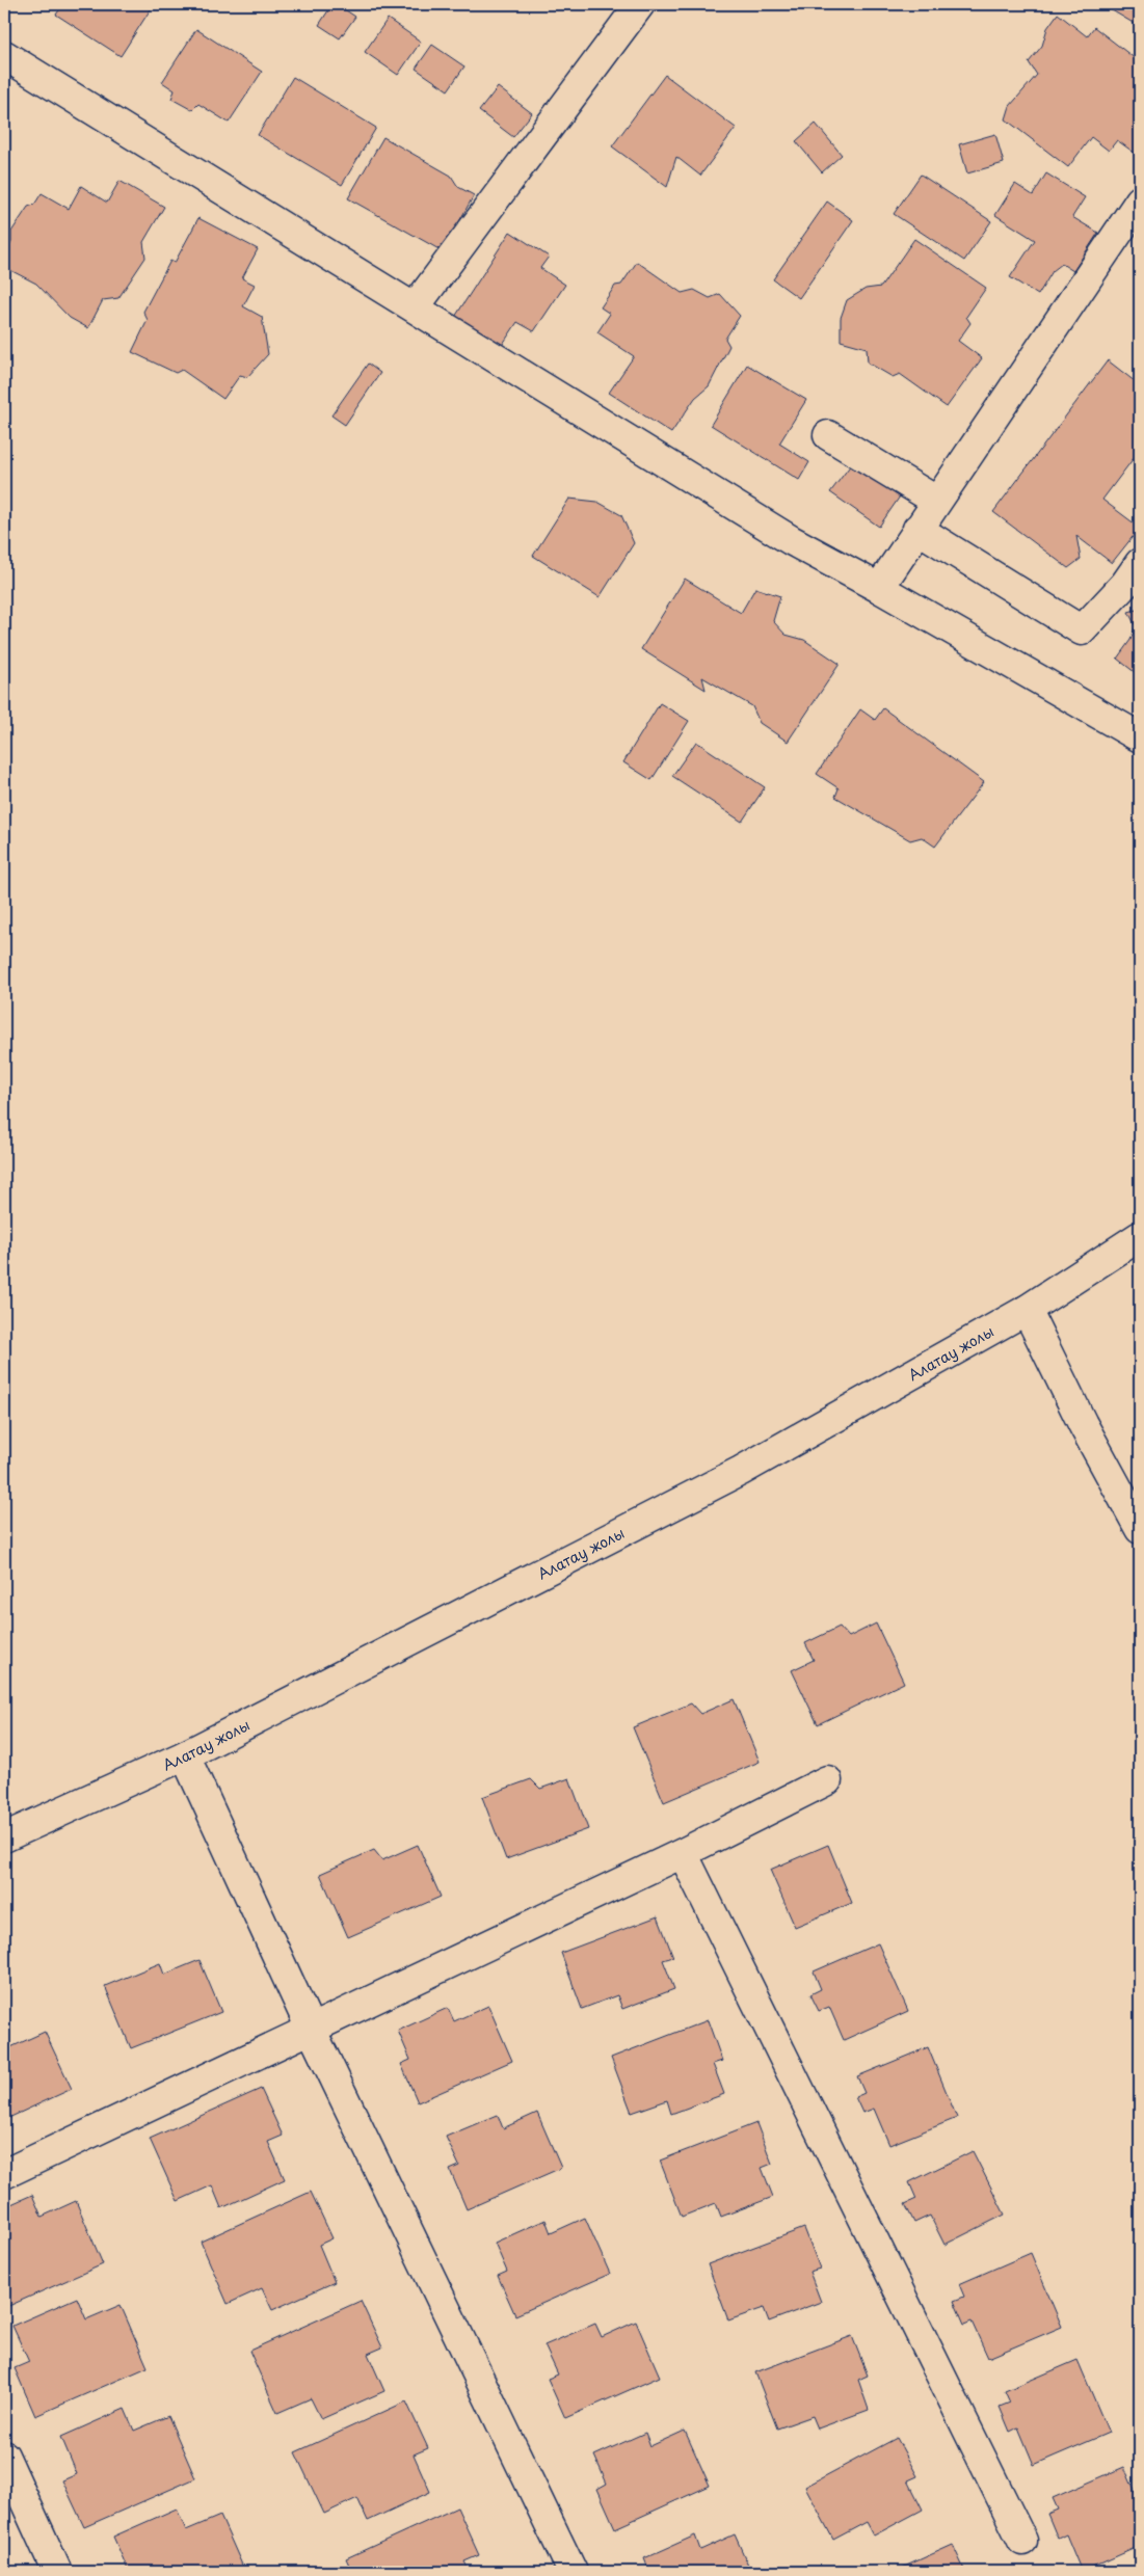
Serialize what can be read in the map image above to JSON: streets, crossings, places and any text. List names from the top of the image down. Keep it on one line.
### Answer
{"streets":{"street":["Алатау жолы"]}}
